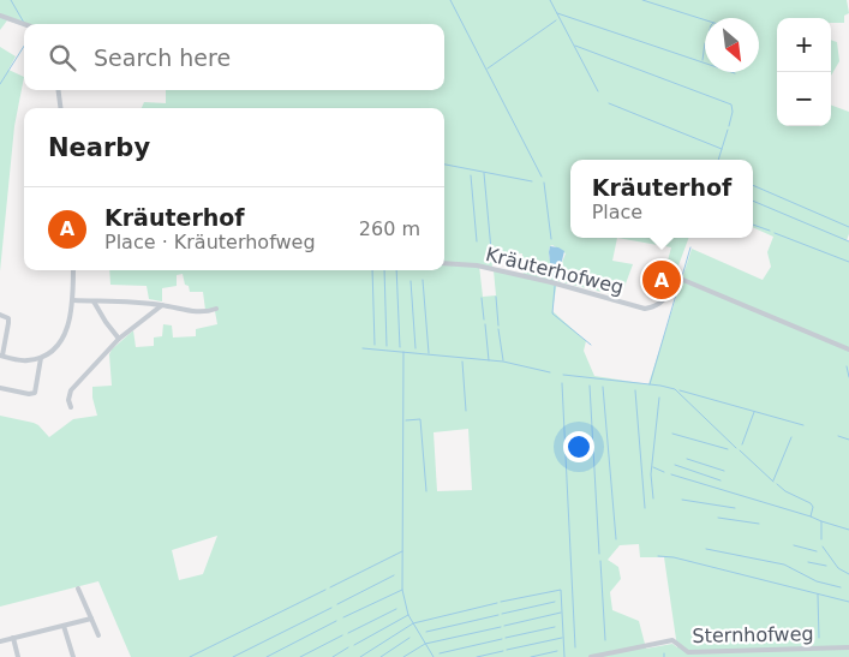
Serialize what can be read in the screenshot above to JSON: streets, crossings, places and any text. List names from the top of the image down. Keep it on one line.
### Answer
{"streets":{"street":["Kräuterhofweg","Sternhofweg"]},"north":"bottom right","page":{"map_buttons":["+","−"],"search":"Search here","heading":"Nearby","popup":["Kräuterhof","Place"],"list":[{"mark":"A","name":"Kräuterhof","note":"Place · Kräuterhofweg","value":"260 m"}],"pins":"A"}}
